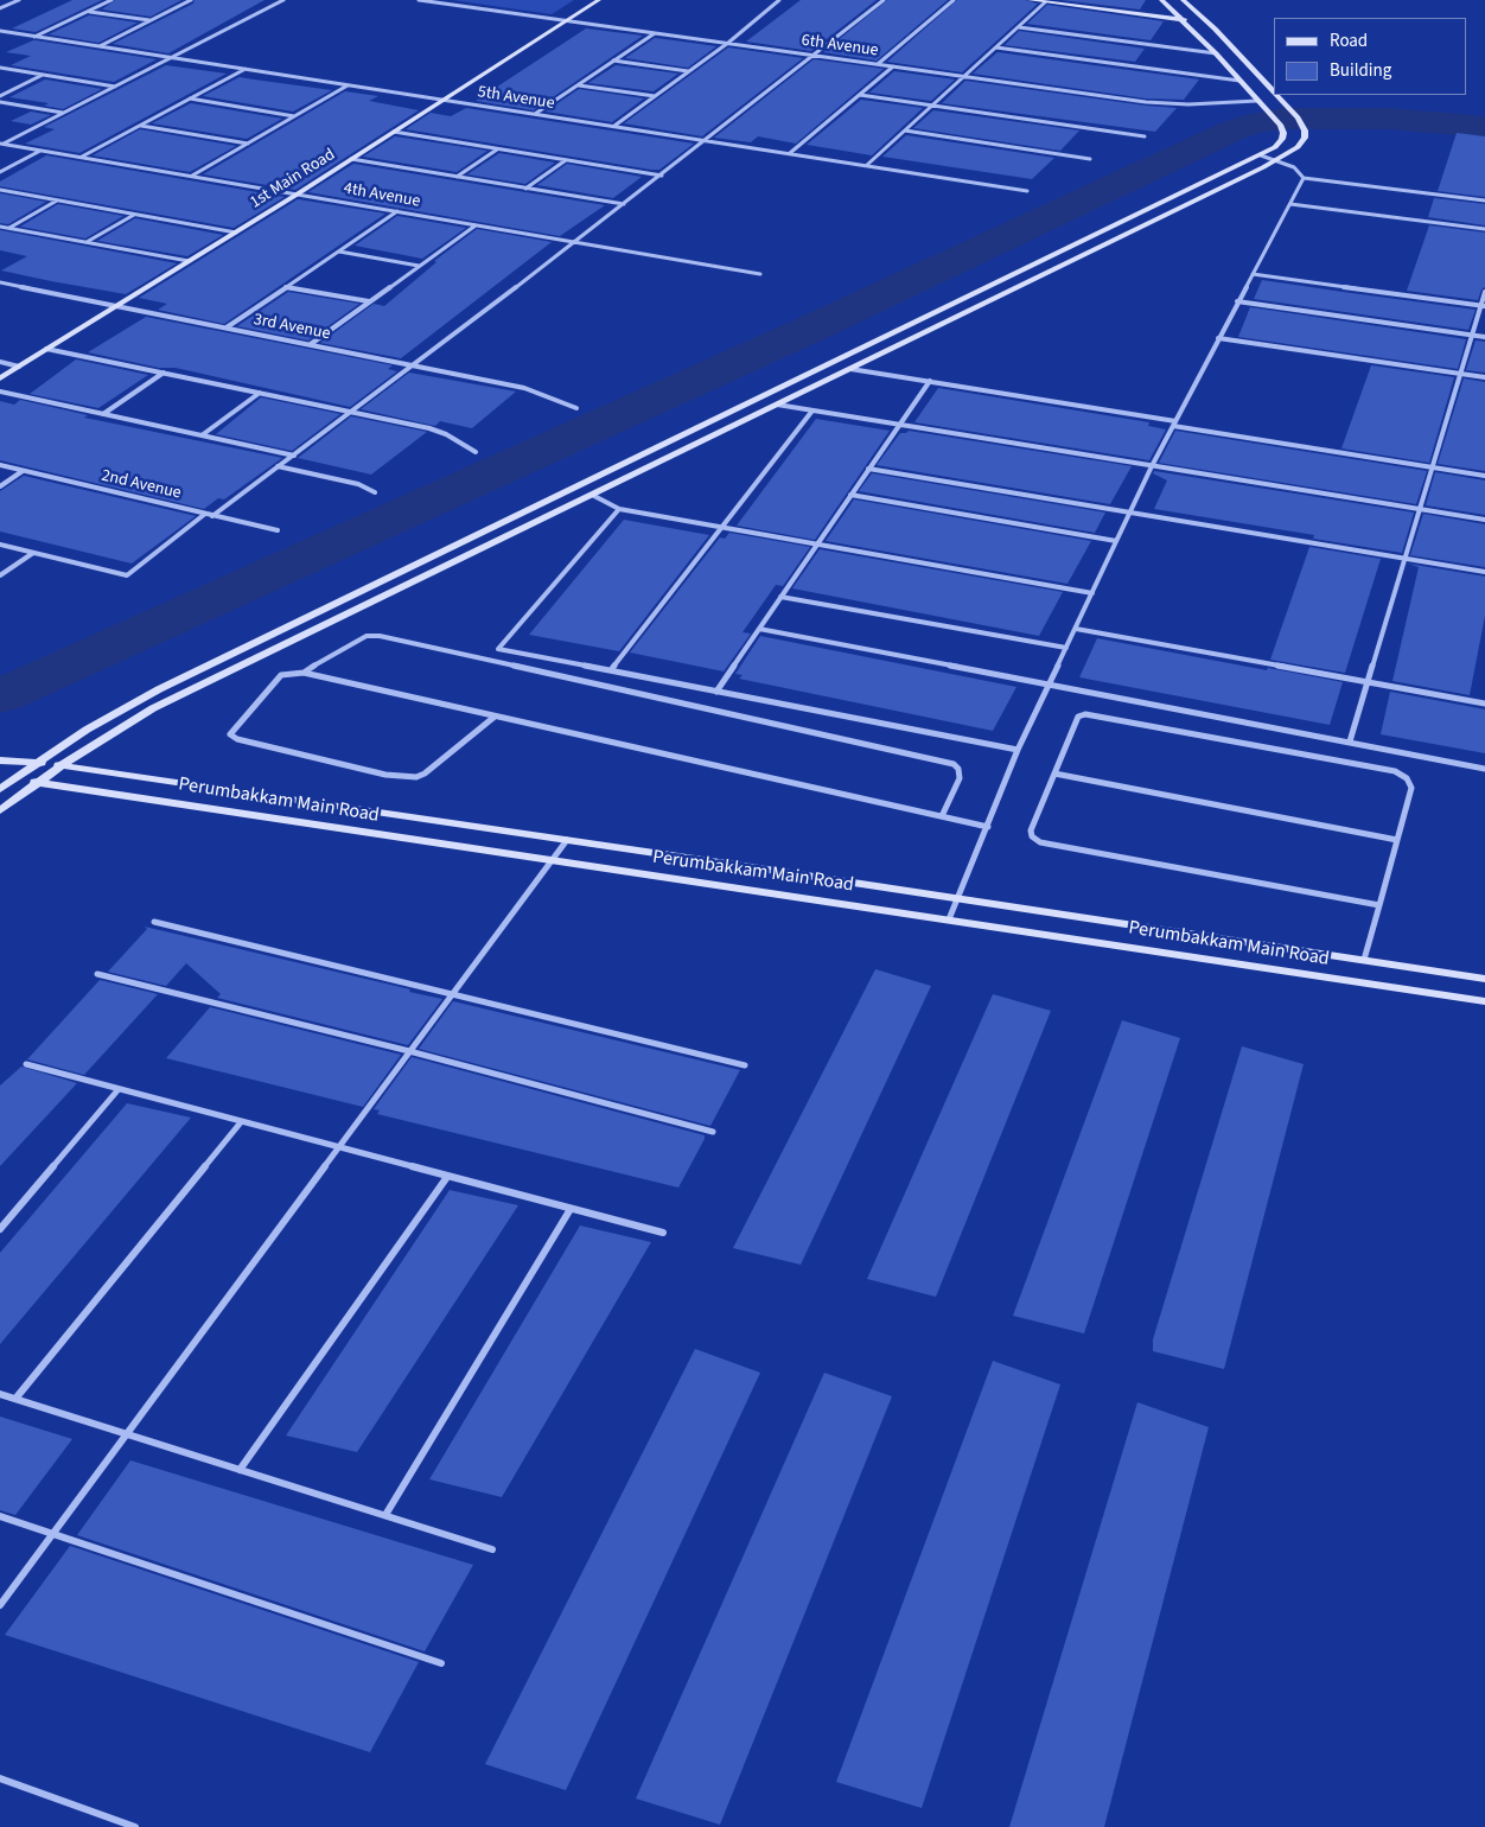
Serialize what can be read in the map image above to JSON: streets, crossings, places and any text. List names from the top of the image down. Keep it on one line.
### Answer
{"streets":{"street":["6th Avenue","5th Avenue","1st Main Road","4th Avenue","3rd Avenue","2nd Avenue","Perumbakkam Main Road"]},"crossings":[["6th Avenue","1st Main Road"],["5th Avenue","1st Main Road"],["1st Main Road","4th Avenue"],["1st Main Road","3rd Avenue"]],"legend":["Road","Building"]}
